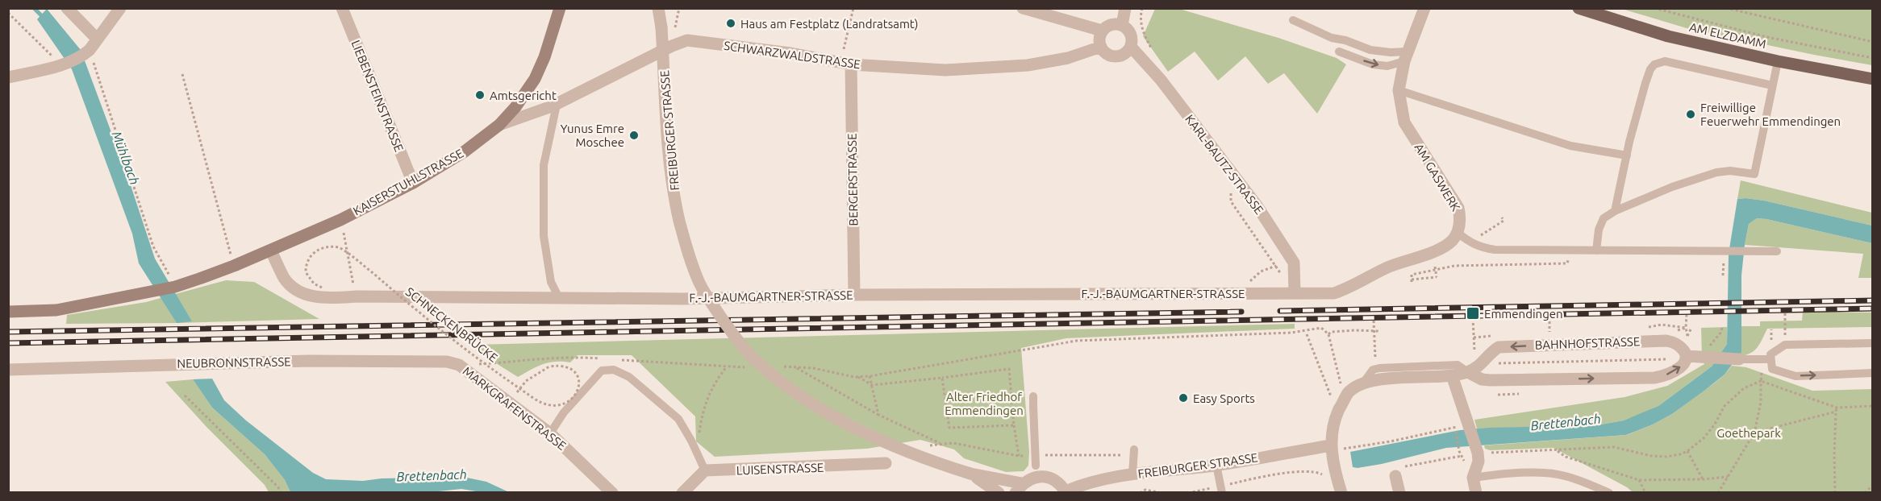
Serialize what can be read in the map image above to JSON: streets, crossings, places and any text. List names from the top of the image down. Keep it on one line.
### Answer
{"streets":{"main road":["AM ELZDAMM","KAISERSTUHLSTRASSE"],"street":["SCHWARZWALDSTRASSE","LIEBENSTEINSTRASSE","FREIBURGER STRASSE","KARL-BAUTZ-STRASSE","AM GASWERK","BERGERSTRASSE","F.-J.-BAUMGARTNER-STRASSE","BAHNHOFSTRASSE","NEUBRONNSTRASSE","MARKGRAFENSTRASSE","LUISENSTRASSE"],"path":["SCHNECKENBRÜCKE"]},"crossings":[["SCHWARZWALDSTRASSE","KARL-BAUTZ-STRASSE"],["SCHWARZWALDSTRASSE","BERGERSTRASSE"],["SCHWARZWALDSTRASSE","KAISERSTUHLSTRASSE"],["LIEBENSTEINSTRASSE","KAISERSTUHLSTRASSE"],["FREIBURGER STRASSE","BAHNHOFSTRASSE"],["KARL-BAUTZ-STRASSE","F.-J.-BAUMGARTNER-STRASSE"],["BERGERSTRASSE","F.-J.-BAUMGARTNER-STRASSE"],["KAISERSTUHLSTRASSE","F.-J.-BAUMGARTNER-STRASSE"],["SCHNECKENBRÜCKE","MARKGRAFENSTRASSE"],["NEUBRONNSTRASSE","MARKGRAFENSTRASSE"]],"water":["Mühlbach","Brettenbach"],"parks":["Alter Friedhof Emmendingen","Goethepark"],"places":{"other":["Haus am Festplatz (Landratsamt)","Amtsgericht","Freiwillige Feuerwehr Emmendingen","Yunus Emre Moschee","Easy Sports"],"transit":["Emmendingen"]}}
